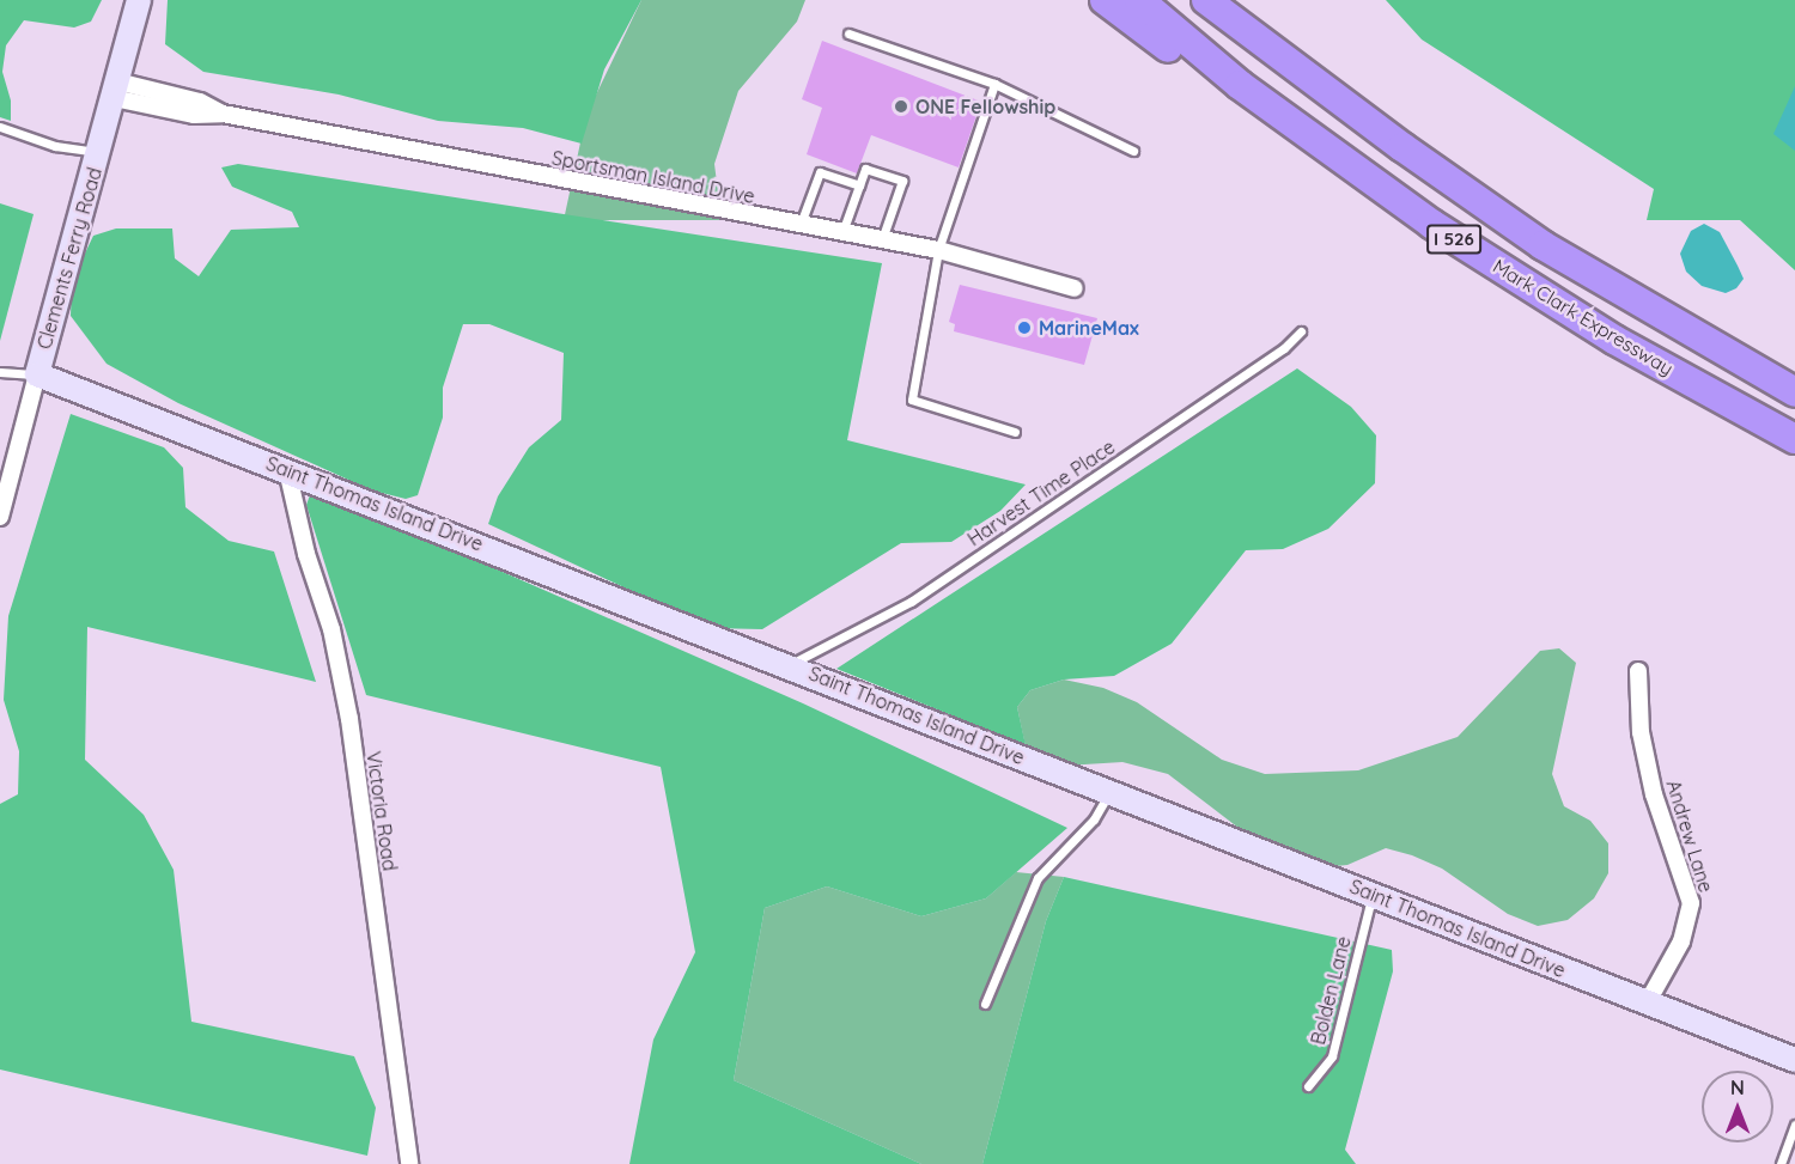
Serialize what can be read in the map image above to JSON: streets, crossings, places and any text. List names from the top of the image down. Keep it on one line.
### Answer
{"streets":{"highway":["I 526","Mark Clark Expressway"],"main road":["Clements Ferry Road","Saint Thomas Island Drive"],"street":["Sportsman Island Drive","Victoria Road","Andrew Lane"],"lane":["Harvest Time Place","Bolden Lane"]},"crossings":[["Sportsman Island Drive","Clements Ferry Road"],["Clements Ferry Road","Saint Thomas Island Drive"],["Harvest Time Place","Saint Thomas Island Drive"],["Saint Thomas Island Drive","Victoria Road"],["Saint Thomas Island Drive","Andrew Lane"],["Saint Thomas Island Drive","Bolden Lane"]],"places":["ONE Fellowship","MarineMax"],"north":"top"}
